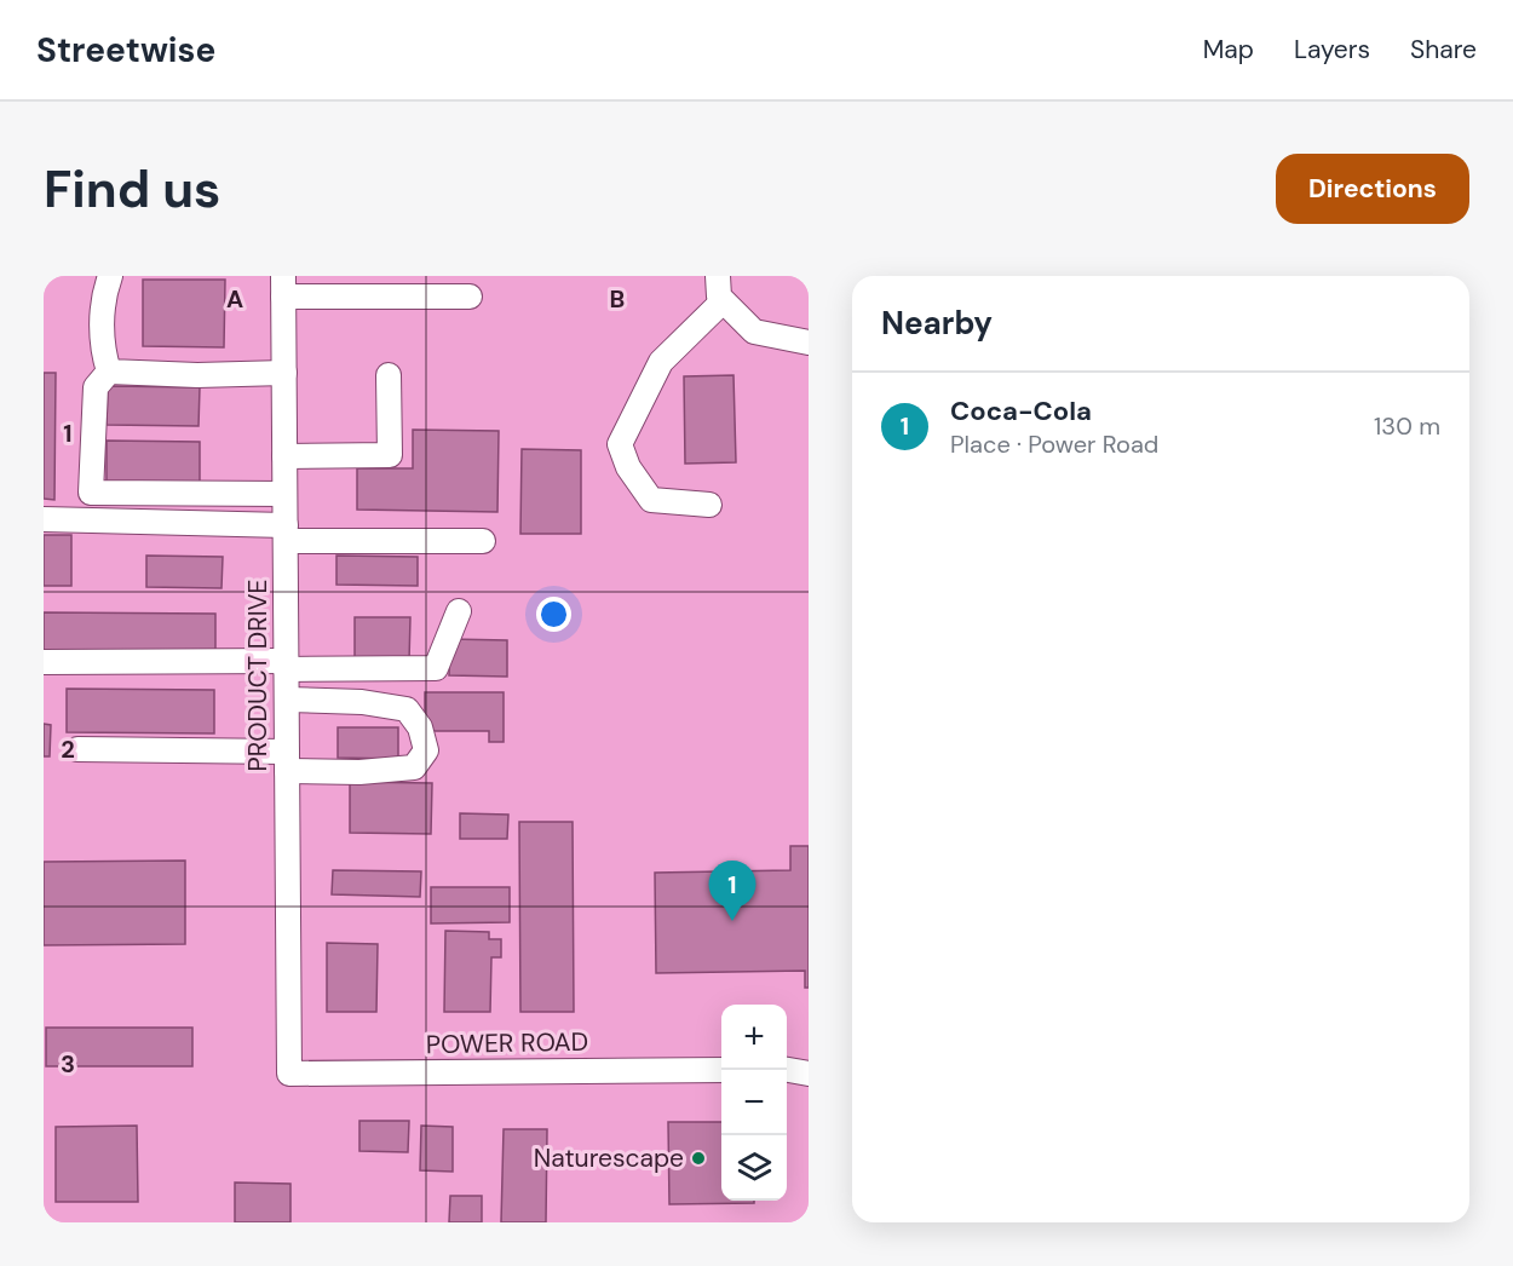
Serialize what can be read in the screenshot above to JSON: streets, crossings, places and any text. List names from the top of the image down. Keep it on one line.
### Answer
{"streets":{"street":["PRODUCT DRIVE","POWER ROAD"]},"crossings":[["PRODUCT DRIVE","POWER ROAD"]],"places":["Naturescape"],"page":{"header":"Streetwise","nav":["Map","Layers","Share"],"buttons":"Directions","title":"Find us","heading":"Nearby","list":[{"mark":"1","name":"Coca-Cola","note":"Place · Power Road","value":"130 m"}],"pins":"1","map_buttons":["+","−"]},"grid":{"columns":["A","B"],"rows":["1","2","3"]}}
